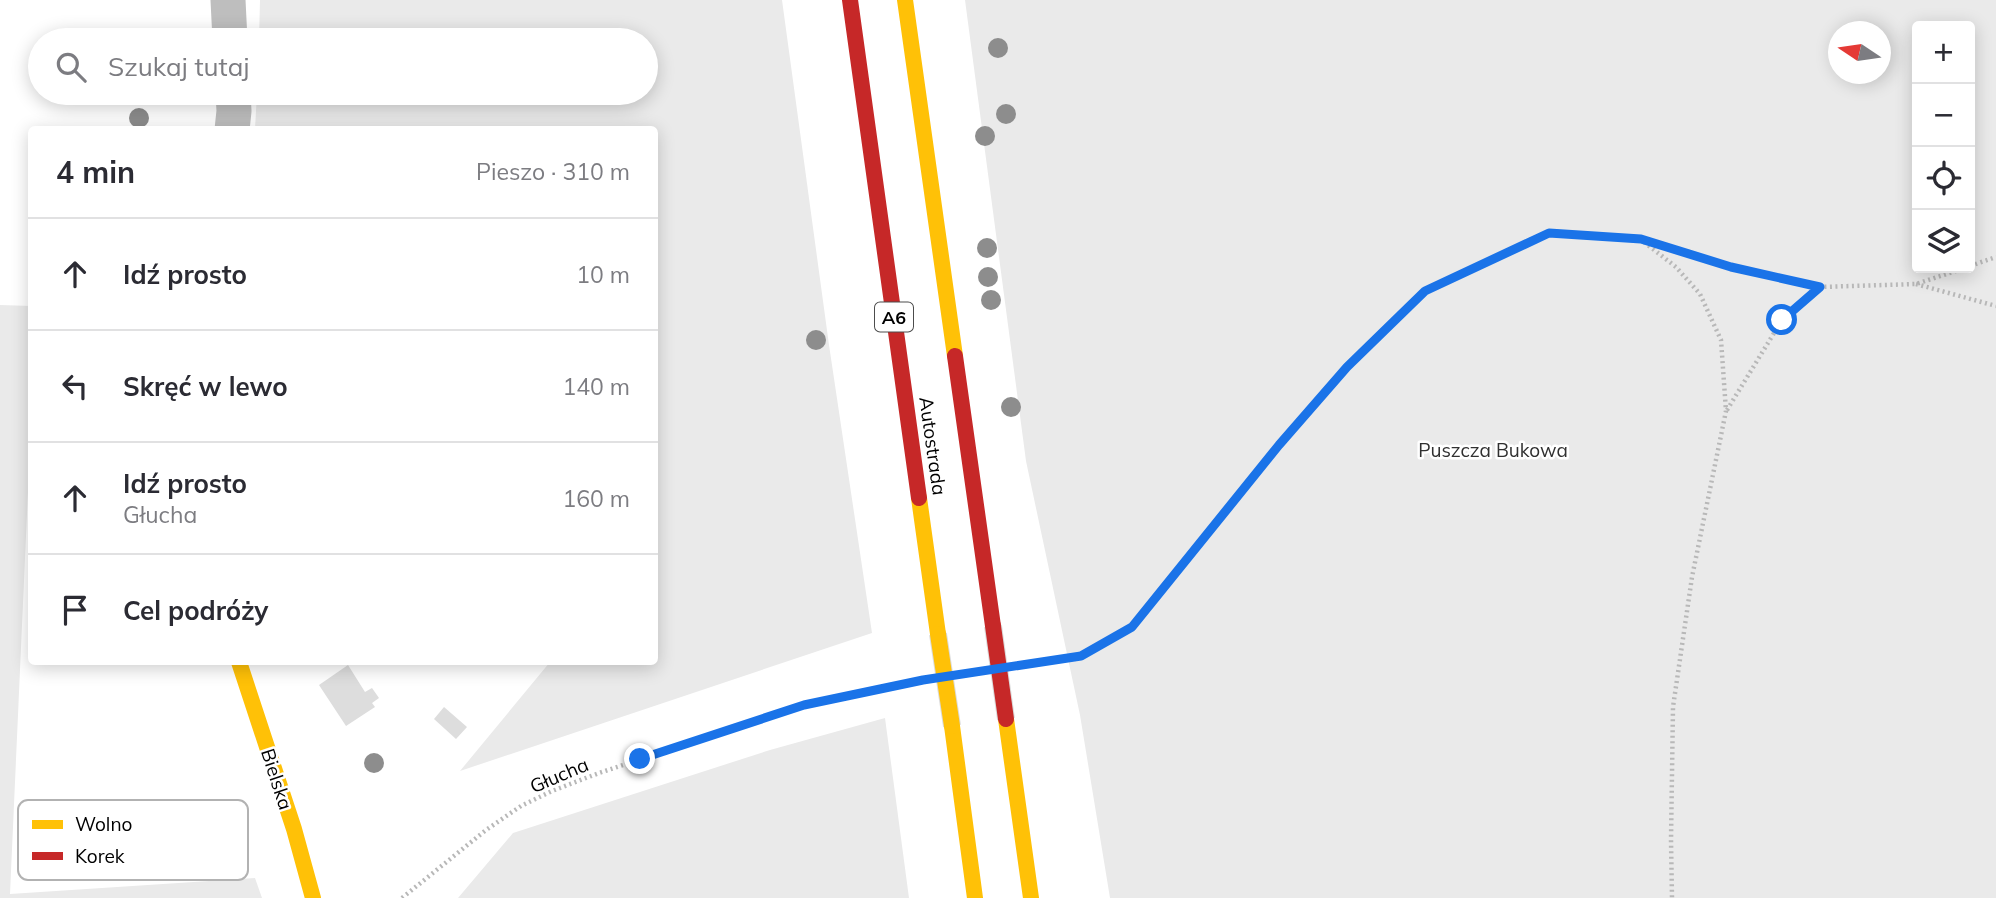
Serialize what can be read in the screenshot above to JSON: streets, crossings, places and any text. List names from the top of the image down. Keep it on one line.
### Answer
{"streets":{"main road":["A6","Autostrada","Bielska"],"path":["Głucha"]},"parks":["Puszcza Bukowa"],"legend":["Wolno","Korek"],"north":"left","page":{"map_buttons":["+","−"],"search":"Szukaj tutaj","heading":["4 min","Pieszo · 310 m"],"list":[["Idź prosto","10 m"],["Skręć w lewo","140 m"],["Idź prosto","Głucha","160 m"],"Cel podróży"]}}
